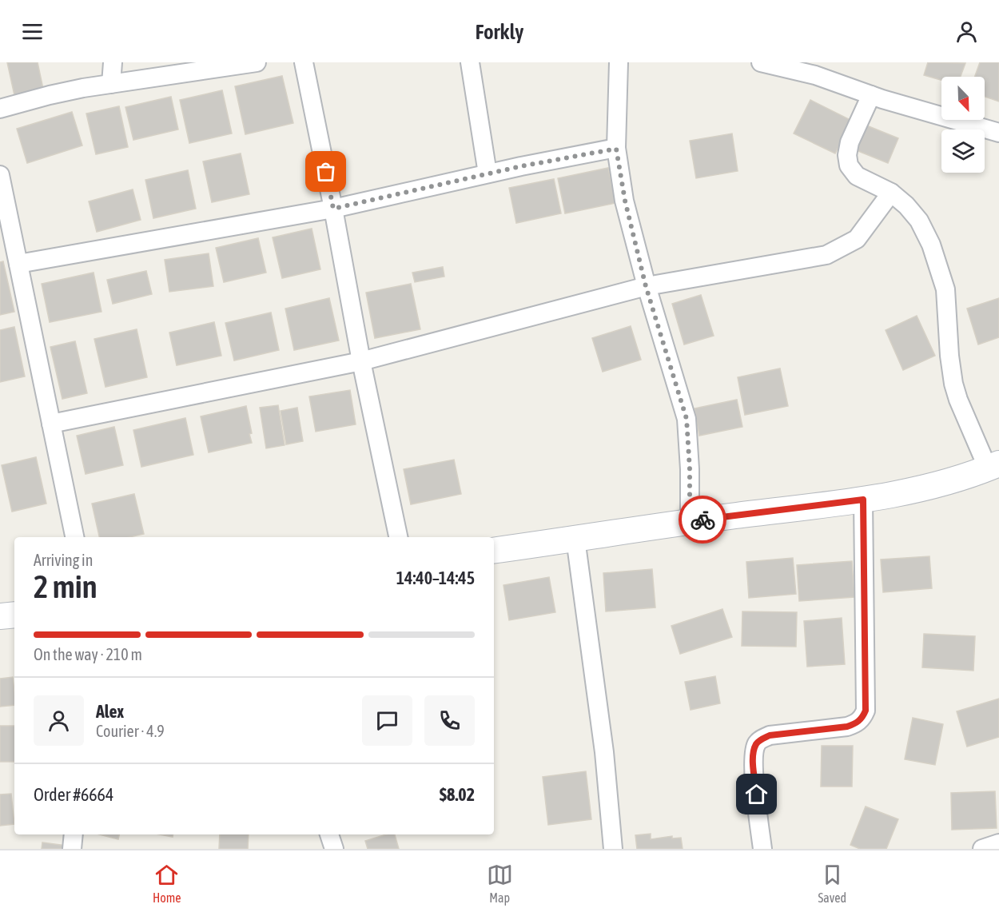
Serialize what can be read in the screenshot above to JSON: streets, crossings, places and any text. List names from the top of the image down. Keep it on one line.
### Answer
{"north":"bottom right","page":{"header":"Forkly","heading":["2 min","Arriving in","14:40–14:45"],"panel":["Alex","Courier · 4.9","Order #6664","$8.02"],"bar":"On the way · 210 m","tabs":["Home","Map","Saved"]}}
